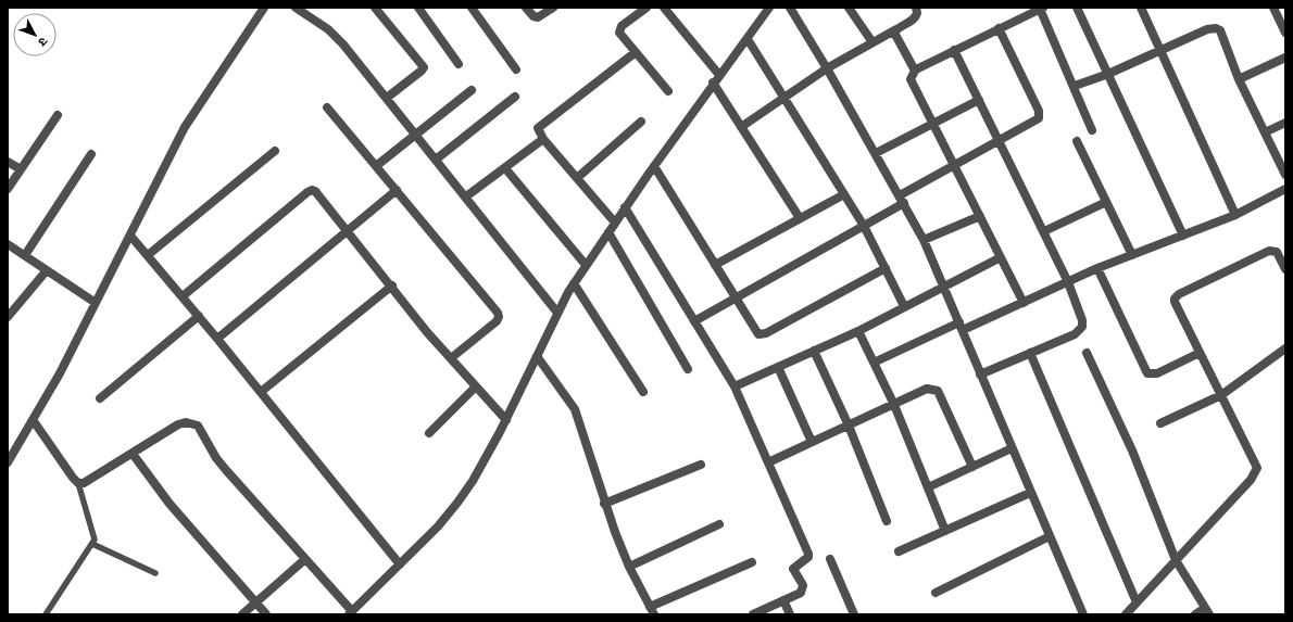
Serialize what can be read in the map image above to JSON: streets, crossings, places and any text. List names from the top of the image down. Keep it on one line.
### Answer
{"north":"bottom right"}
